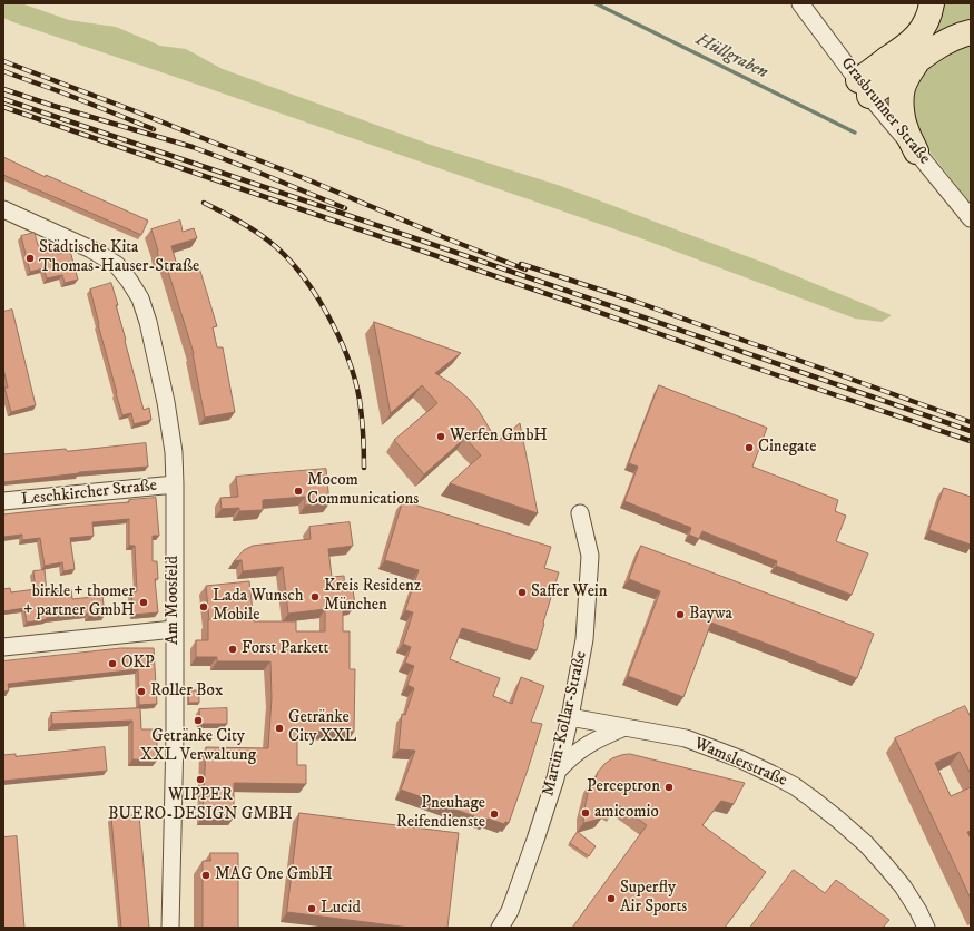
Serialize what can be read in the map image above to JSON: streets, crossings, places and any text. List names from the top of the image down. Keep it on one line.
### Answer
{"streets":{"street":["Grasbrunner Straße","Leschkircher Straße","Am Moosfeld","Martin-Kollar-Straße","Wamslerstraße"]},"crossings":[["Leschkircher Straße","Am Moosfeld"],["Martin-Kollar-Straße","Wamslerstraße"]],"water":["Hüllgraben"],"places":["Städtische Kita Thomas-Hauser-Straße","Werfen GmbH","Cinegate","Mocom Communications","Saffer Wein","Kreis Residenz München","birkle + thomer + partner GmbH","Lada Wunsch Mobile","Baywa","Forst Parkett","OKP","Roller Box","Getränke City XXL Verwaltung","Getränke City XXL","WIPPER BUERO-DESIGN GMBH","Perceptron","amicomio","Pneuhage Reifendienste","MAG One GmbH","Superfly Air Sports","Lucid"]}
